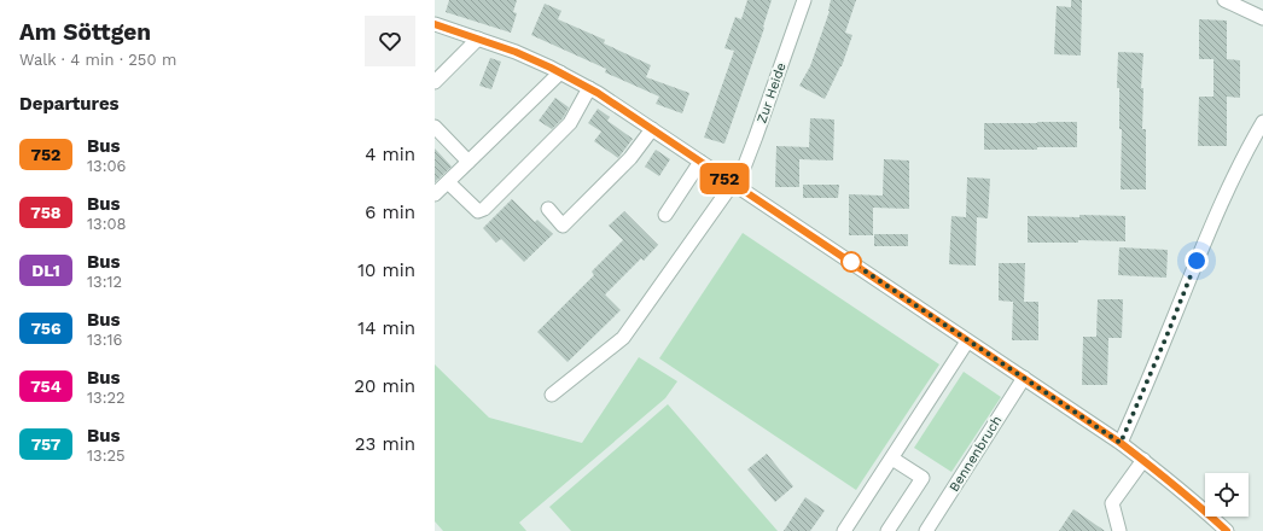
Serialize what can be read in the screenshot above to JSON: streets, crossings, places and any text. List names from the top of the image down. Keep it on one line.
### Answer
{"streets":{"street":["Zur Heide","Bennenbruch"]},"lines":["bus line 752"],"page":{"heading":[["Am Söttgen","Walk · 4 min · 250 m"],"Departures"],"on_map":"752","list":[{"mark":"752","name":"Bus","note":"13:06","value":"4 min"},{"mark":"758","name":"Bus","note":"13:08","value":"6 min"},{"mark":"DL1","name":"Bus","note":"13:12","value":"10 min"},{"mark":"756","name":"Bus","note":"13:16","value":"14 min"},{"mark":"754","name":"Bus","note":"13:22","value":"20 min"},{"mark":"757","name":"Bus","note":"13:25","value":"23 min"}]}}
